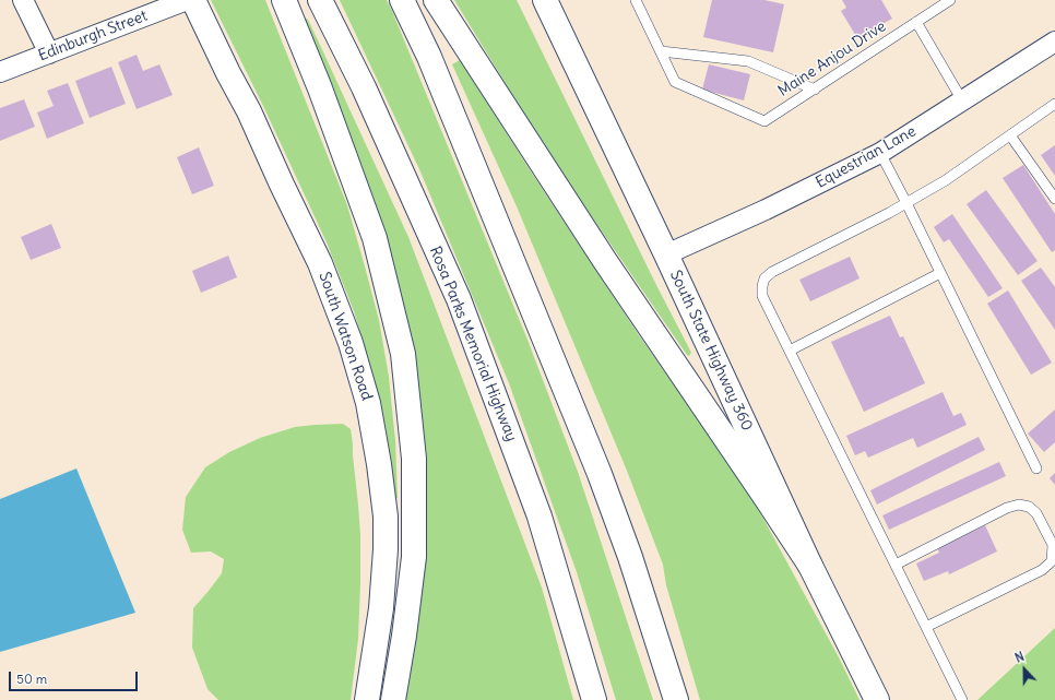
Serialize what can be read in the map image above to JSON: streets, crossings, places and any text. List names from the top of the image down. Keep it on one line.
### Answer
{"streets":{"main road":["South Watson Road","Rosa Parks Memorial Highway","South State Highway 360"],"street":["Edinburgh Street","Equestrian Lane"],"lane":["Maine Anjou Drive"]},"crossings":[["Equestrian Lane","South State Highway 360"]],"scale_bar":"50 m","north":"top"}
